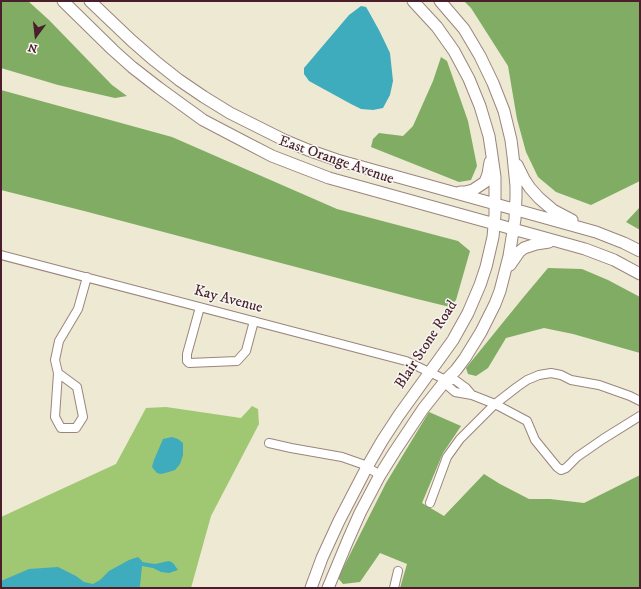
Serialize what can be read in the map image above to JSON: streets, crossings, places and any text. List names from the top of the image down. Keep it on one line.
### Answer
{"streets":{"street":["East Orange Avenue","Kay Avenue","Blair Stone Road"]},"crossings":[["East Orange Avenue","Blair Stone Road"],["Kay Avenue","Blair Stone Road"]],"north":"bottom"}
